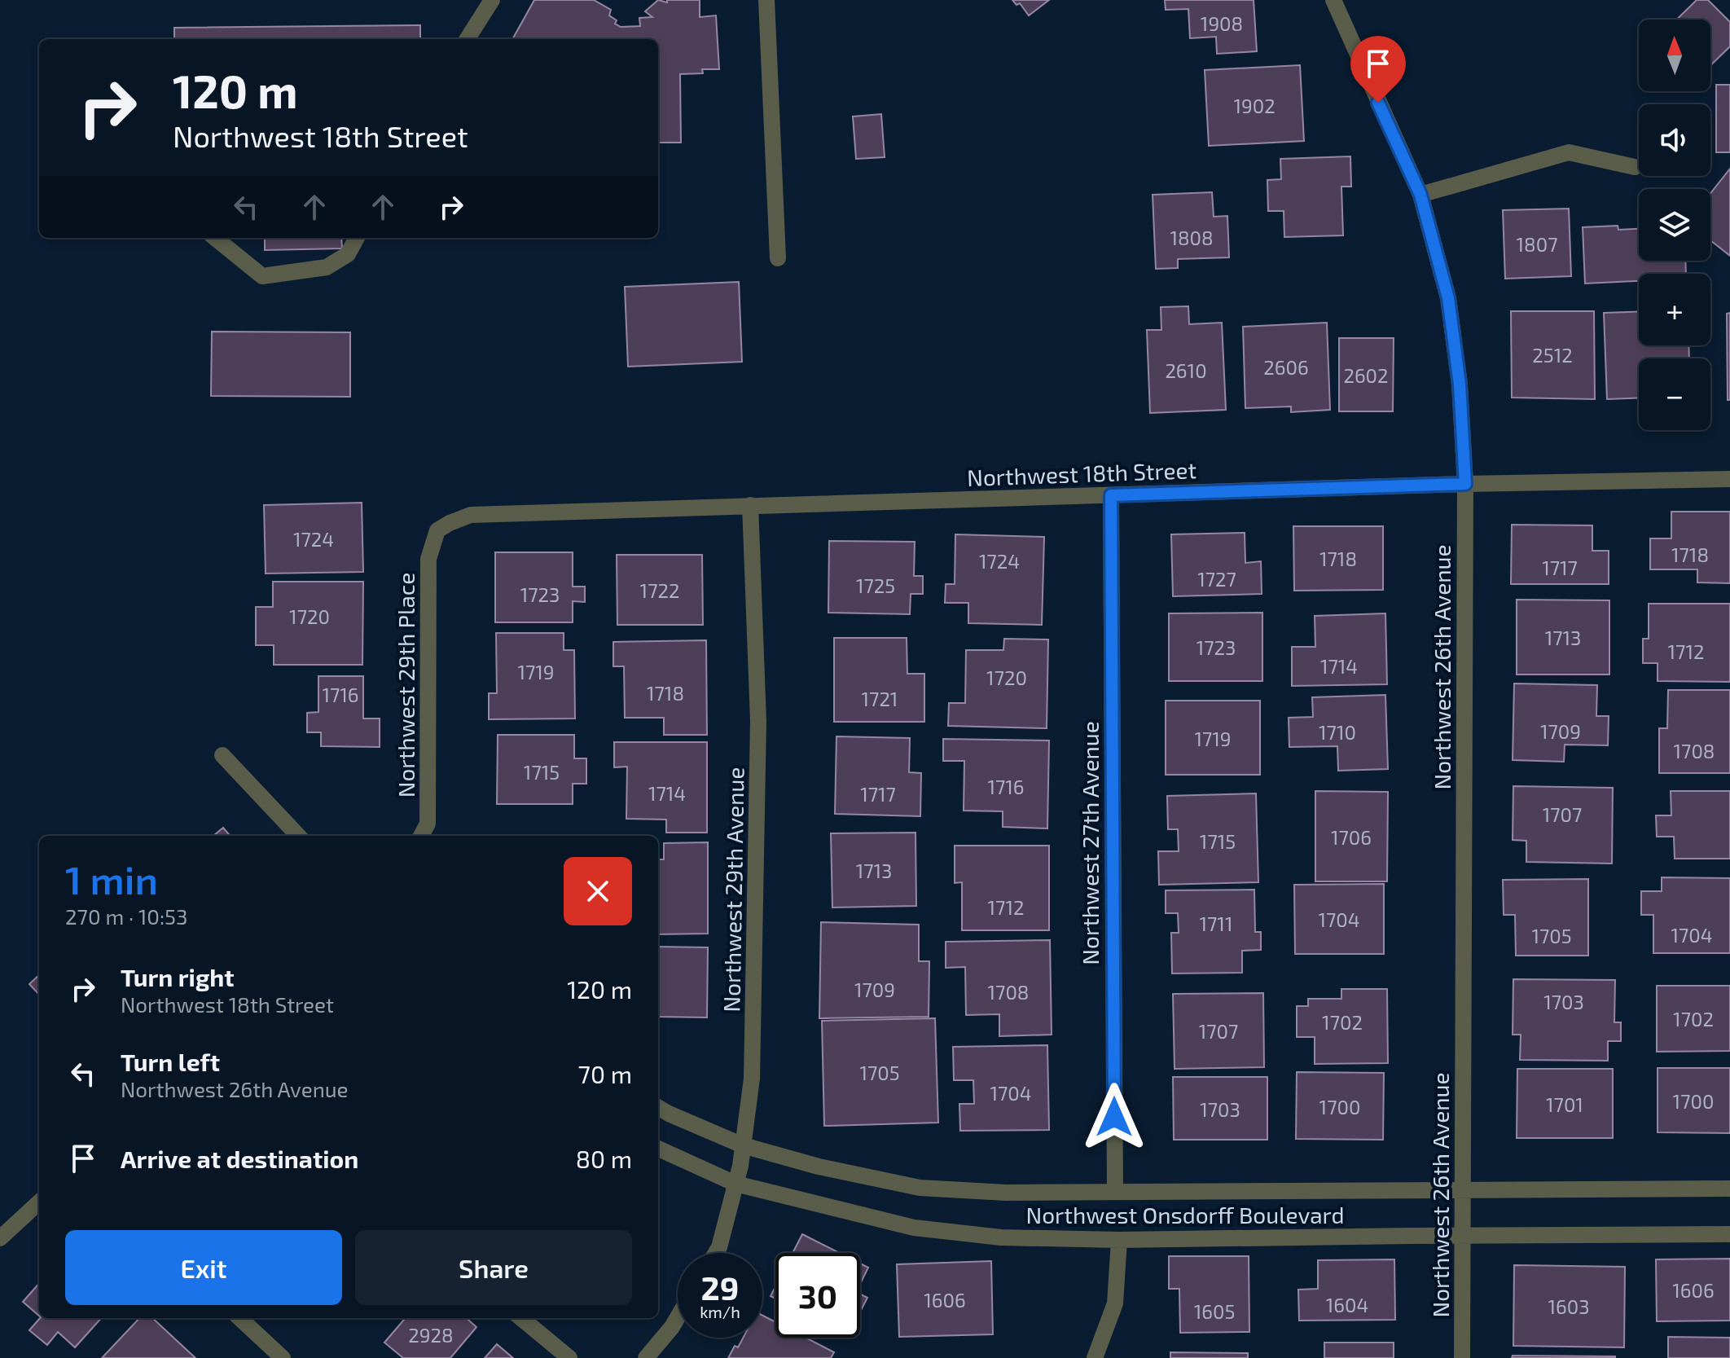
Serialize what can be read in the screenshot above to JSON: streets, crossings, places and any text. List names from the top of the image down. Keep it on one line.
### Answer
{"streets":{"street":["Northwest 18th Street","Northwest 26th Avenue","Northwest 29th Place","Northwest 27th Avenue","Northwest 29th Avenue","Northwest Onsdorff Boulevard"]},"crossings":[["Northwest 18th Street","Northwest 26th Avenue"],["Northwest 18th Street","Northwest 29th Place"],["Northwest 18th Street","Northwest 27th Avenue"],["Northwest 18th Street","Northwest 29th Avenue"],["Northwest 26th Avenue","Northwest Onsdorff Boulevard"],["Northwest 27th Avenue","Northwest Onsdorff Boulevard"],["Northwest 29th Avenue","Northwest Onsdorff Boulevard"]],"house_numbers":["1908","1902","1808","1807","2512","2606","2610","2602","1724","1718","1718","1724","1717","1727","1725","1722","1723","1720","1713","1723","1712","1714","1719","1720","1718","1716","1721","1709","1710","1719","1708","1715","1716","1714","1717","1707","1706","1715","1713","1712","1704","1711","1704","1705","1709","1708","1703","1702","1702","1707","1705","1704","1700","1701","1700","1703","1606","1606","1604","1603","1605","2928"],"north":"top","page":{"map_buttons":["+","−"],"turn":["120 m","Northwest 18th Street"],"heading":["1 min","270 m · 10:53"],"list":[{"name":"Turn right","note":"Northwest 18th Street","value":"120 m"},{"name":"Turn left","note":"Northwest 26th Avenue","value":"70 m"},{"name":"Arrive at destination","value":"80 m"}],"buttons":["Exit","Share"],"speed":"29 km/h","limit":"30"}}
